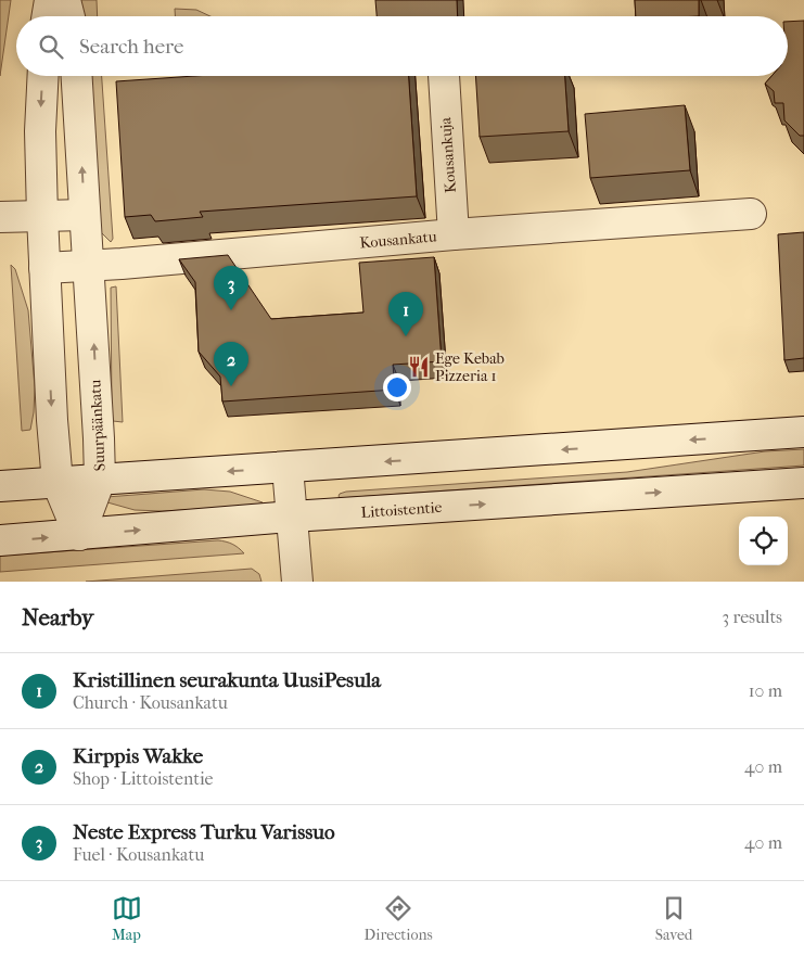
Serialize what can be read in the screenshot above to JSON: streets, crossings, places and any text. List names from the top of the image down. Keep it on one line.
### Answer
{"streets":{"street":["Kousankuja","Kousankatu","Suurpäänkatu","Littoistentie"]},"crossings":[["Kousankuja","Kousankatu"],["Kousankatu","Suurpäänkatu"],["Suurpäänkatu","Littoistentie"]],"places":{"restaurant":["Ege Kebab Pizzeria 1"]},"page":{"search":"Search here","pins":["3","1","2"],"heading":["Nearby","3 results"],"list":[{"mark":"1","name":"Kristillinen seurakunta UusiPesula","note":"Church · Kousankatu","value":"10 m"},{"mark":"2","name":"Kirppis Wakke","note":"Shop · Littoistentie","value":"40 m"},{"mark":"3","name":"Neste Express Turku Varissuo","note":"Fuel · Kousankatu","value":"40 m"}],"nav":["Map","Directions","Saved"]}}
